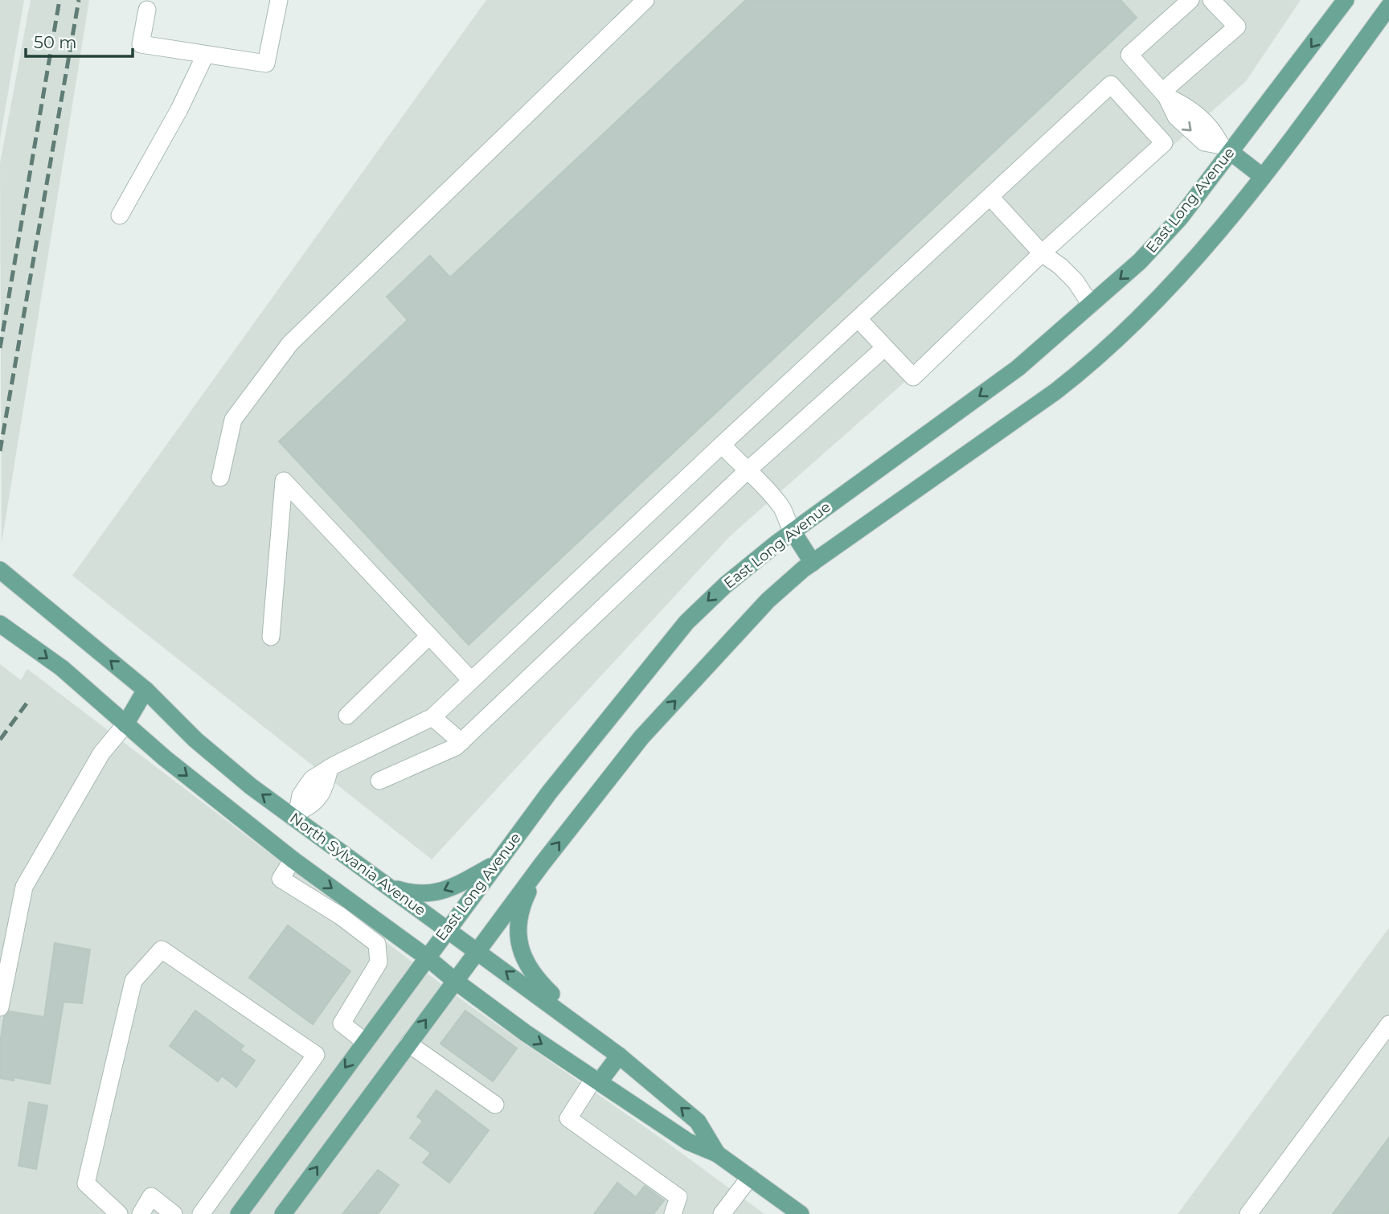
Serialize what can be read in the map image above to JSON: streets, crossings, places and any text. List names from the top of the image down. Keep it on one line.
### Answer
{"streets":{"main road":["East Long Avenue","North Sylvania Avenue"]},"crossings":[["East Long Avenue","North Sylvania Avenue"]],"scale_bar":"50 m"}
